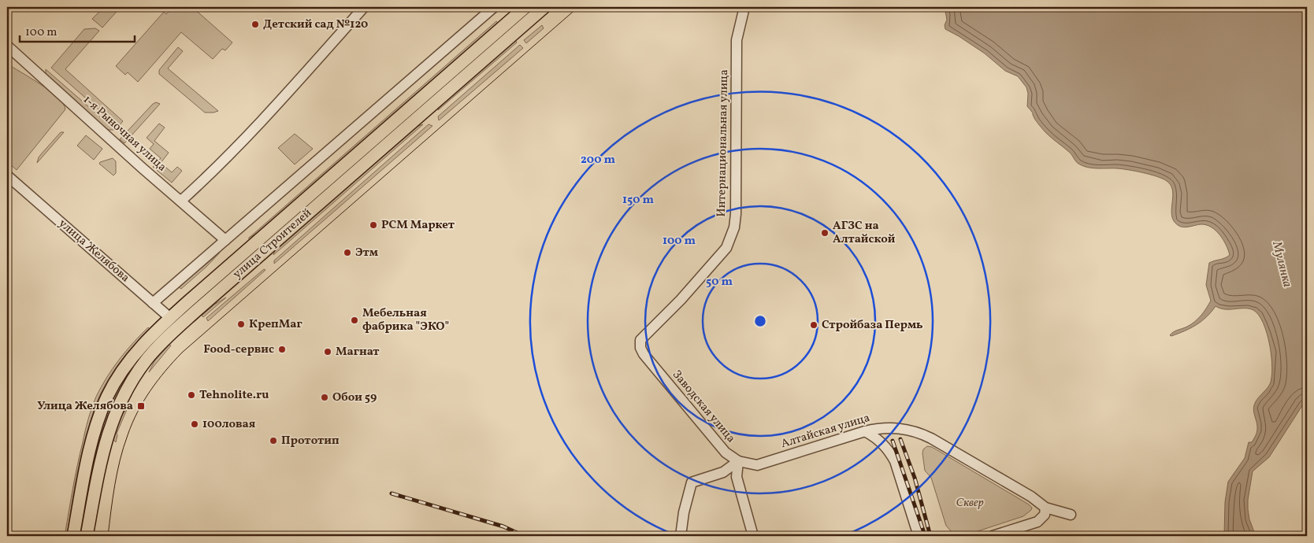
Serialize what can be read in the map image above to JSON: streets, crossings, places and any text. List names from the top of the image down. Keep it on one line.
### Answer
{"streets":{"main road":["улица Строителей","улица Желябова"],"street":["1-я Рыночная улица","Интернациональная улица","Заводская улица","Алтайская улица"]},"crossings":[["Интернациональная улица","Заводская улица"],["улица Строителей","улица Желябова"],["Заводская улица","Алтайская улица"]],"water":["Мулянка"],"parks":["Сквер"],"places":{"other":["Детский сад №120","РСМ Маркет","АГЗС на Алтайской","Этм","Мебельная фабрика \"ЭКО\"","КрепМаг","Стройбаза Пермь","Food-сервис","Магнат","Tehnolite.ru","Обои 59","100ловая","Прототип"],"transit":["Улица Желябова"]},"scale_bar":"100 m","rings":["200 m","150 m","100 m","50 m"]}
